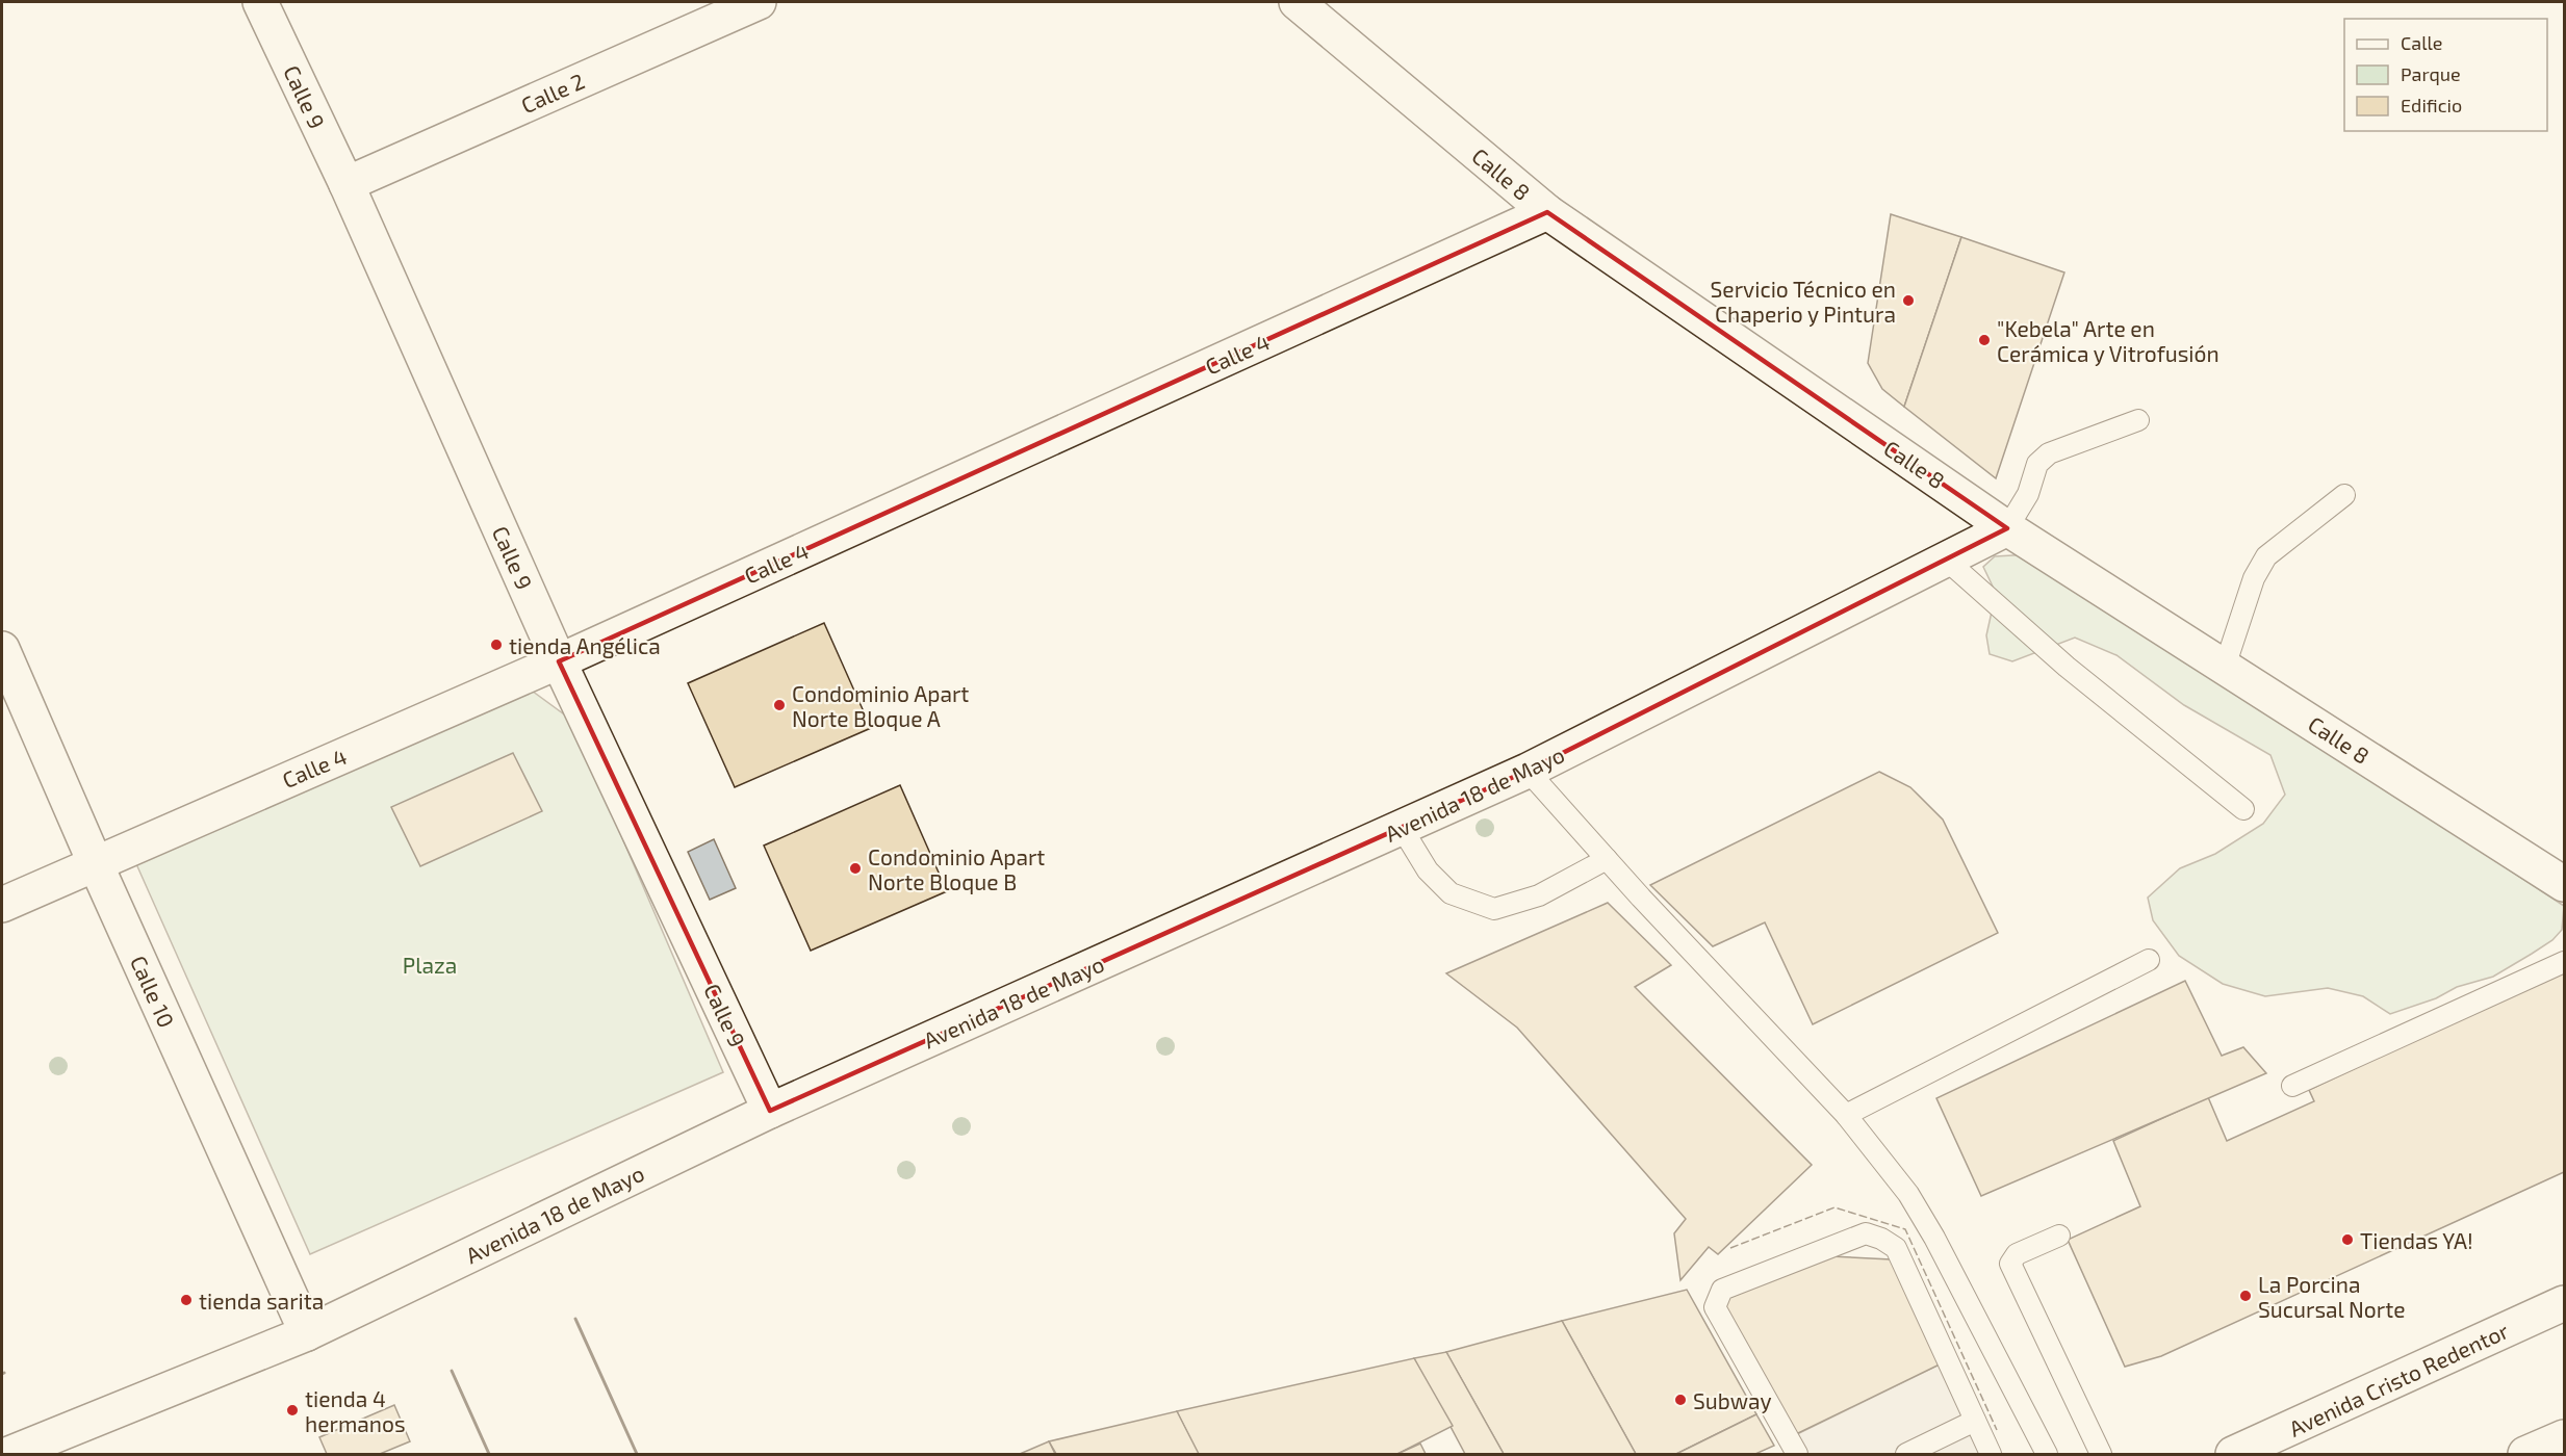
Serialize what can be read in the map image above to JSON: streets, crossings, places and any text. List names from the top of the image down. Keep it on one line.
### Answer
{"streets":{"main road":["Calle 2","Calle 9","Calle 8","Calle 4","Avenida 18 de Mayo","Calle 10","Avenida Cristo Redentor"]},"crossings":[["Calle 2","Calle 9"],["Calle 9","Calle 4"],["Calle 9","Avenida 18 de Mayo"],["Calle 8","Calle 4"],["Calle 8","Avenida 18 de Mayo"],["Calle 4","Calle 10"],["Avenida 18 de Mayo","Calle 10"]],"parks":["Plaza"],"places":["Servicio Técnico en Chaperio y Pintura","\"Kebela\" Arte en Cerámica y Vitrofusión","tienda Angélica","Condominio Apart Norte Bloque A","Condominio Apart Norte Bloque B","Tiendas YA!","La Porcina Sucursal Norte","tienda sarita","Subway","tienda 4 hermanos"],"legend":["Calle","Parque","Edificio"]}
